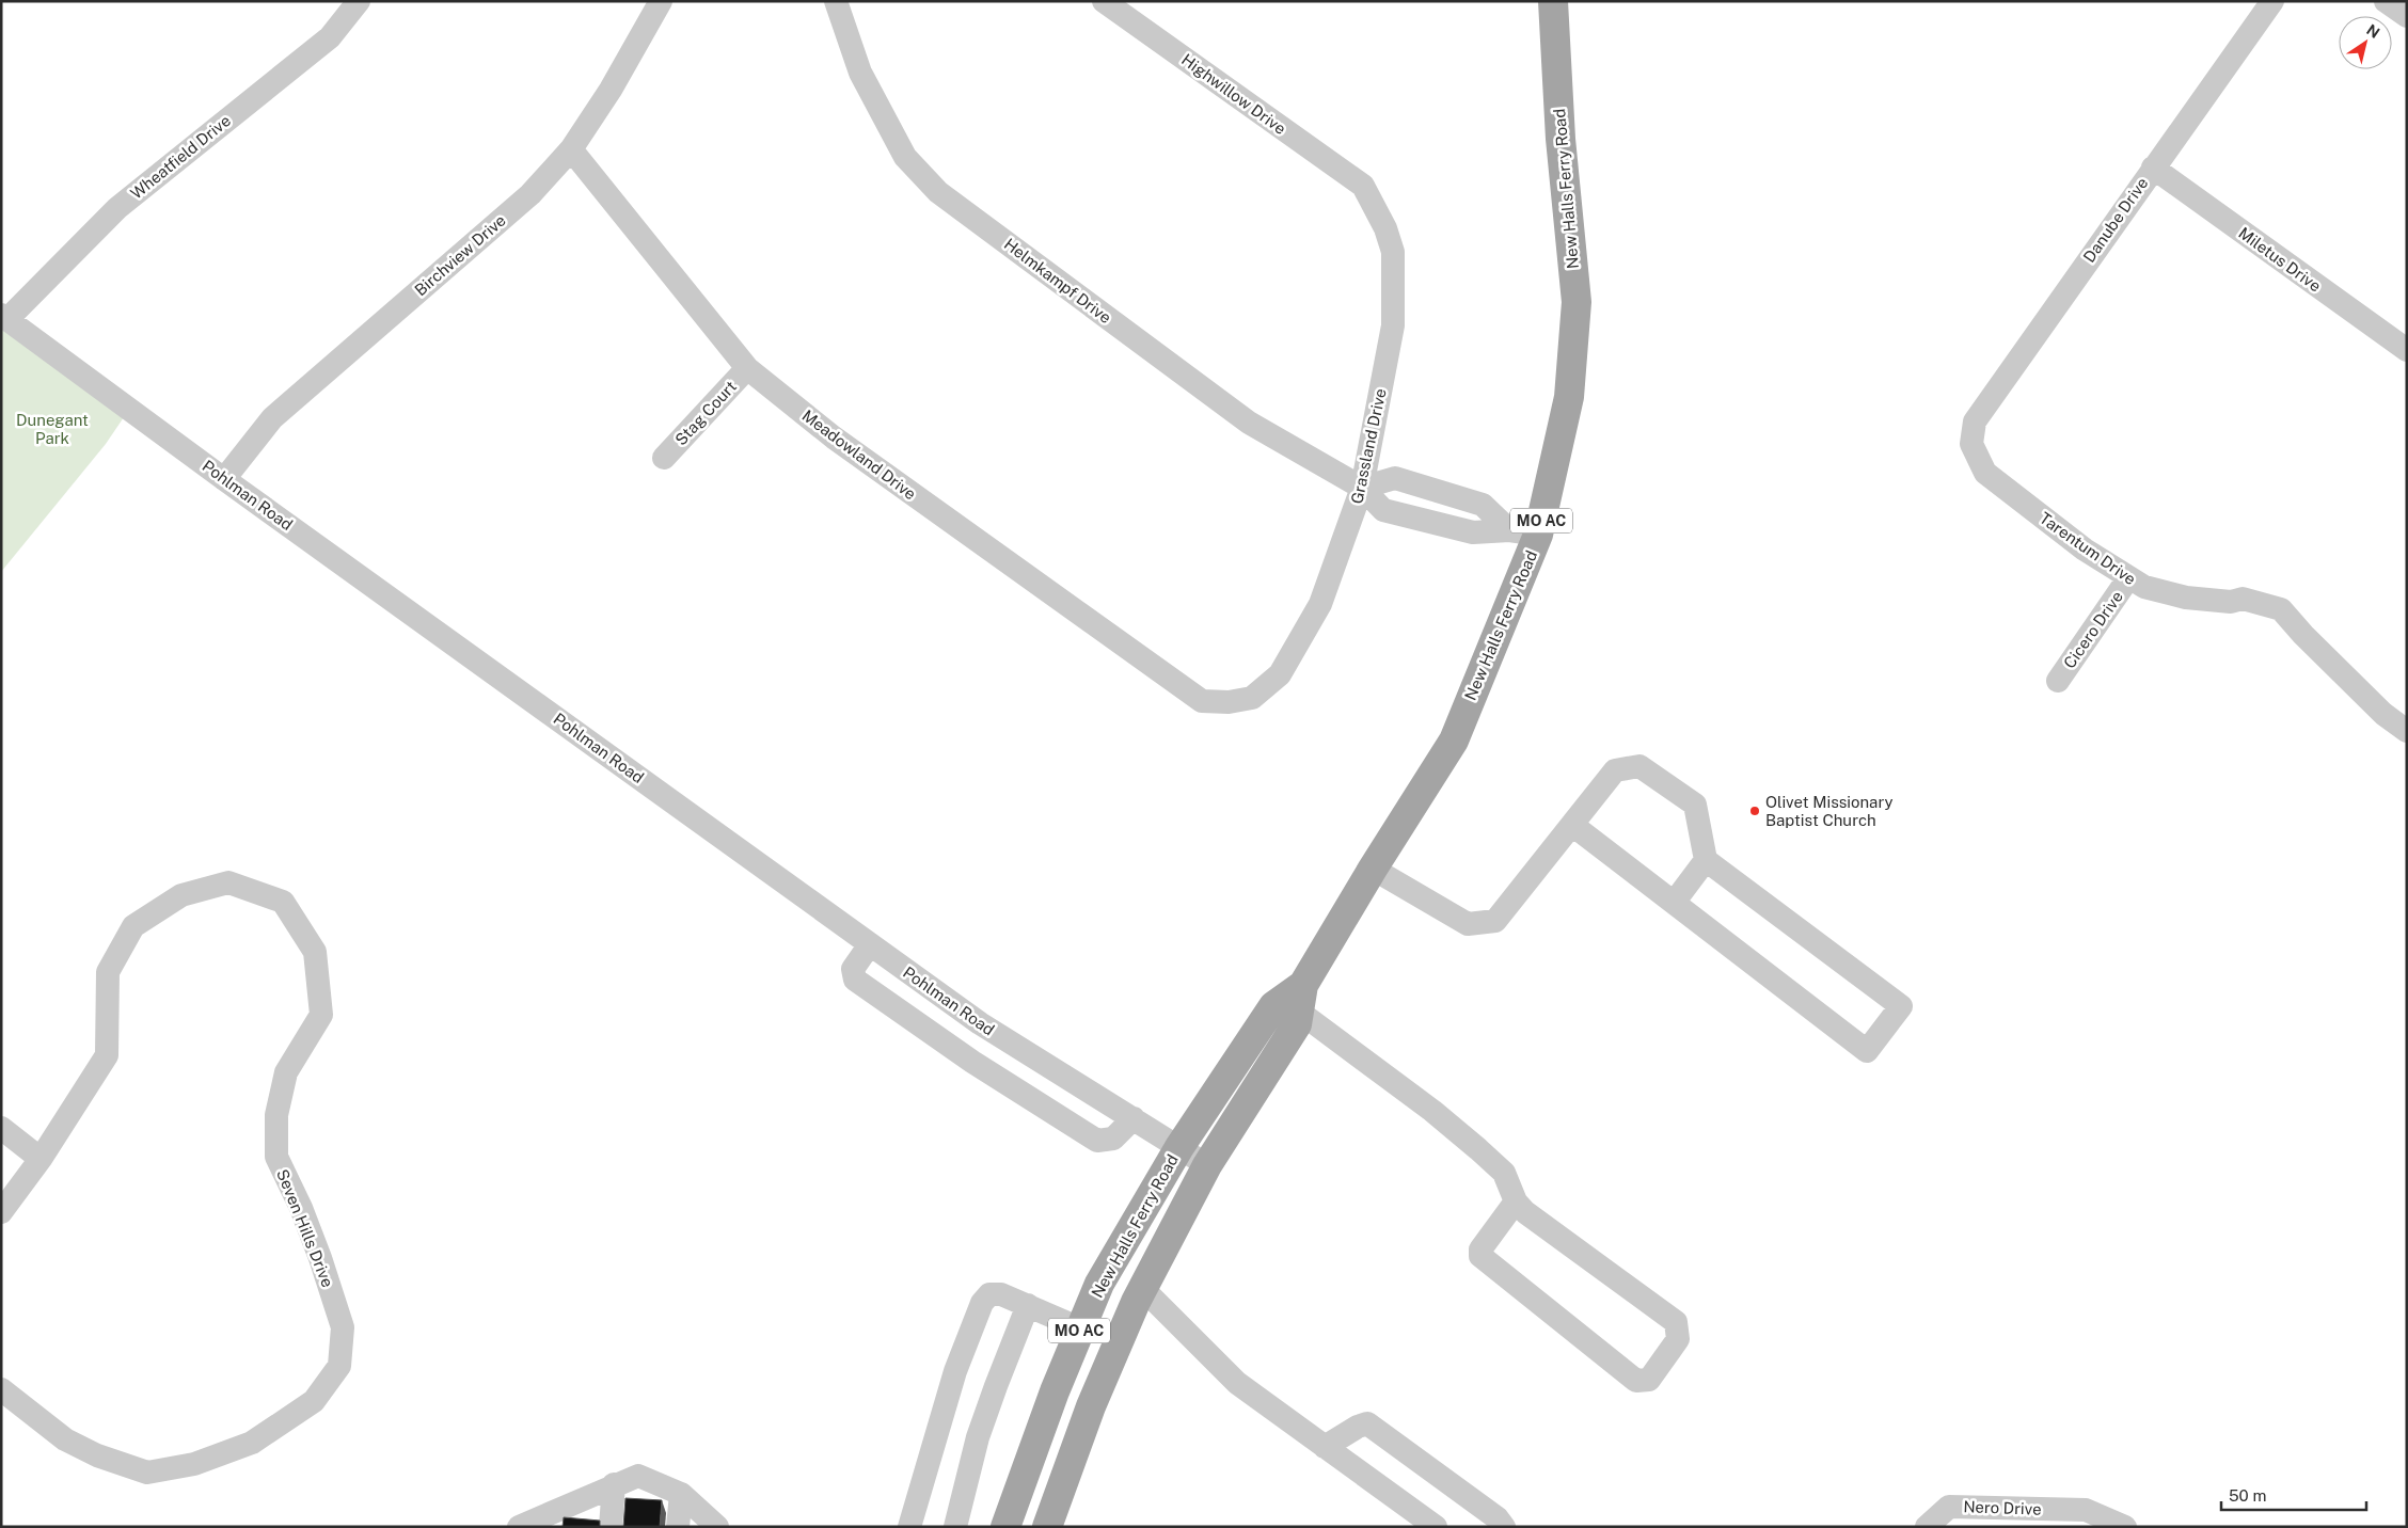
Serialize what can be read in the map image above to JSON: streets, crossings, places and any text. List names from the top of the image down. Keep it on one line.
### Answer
{"streets":{"main road":["New Halls Ferry Road","MO AC"],"street":["Highwillow Drive","Wheatfield Drive","Danube Drive","Birchview Drive","Miletus Drive","Helmkampf Drive","Stag Court","Grassland Drive","Meadowland Drive","Pohlman Road","Tarentum Drive","Cicero Drive","Seven Hills Drive","Nero Drive"]},"crossings":[["Highwillow Drive","Grassland Drive"],["Wheatfield Drive","Pohlman Road"],["New Halls Ferry Road","Helmkampf Drive"],["New Halls Ferry Road","Pohlman Road"],["Danube Drive","Miletus Drive"],["Danube Drive","Tarentum Drive"],["Birchview Drive","Meadowland Drive"],["Birchview Drive","Pohlman Road"],["Helmkampf Drive","Grassland Drive"],["Stag Court","Meadowland Drive"],["Grassland Drive","Meadowland Drive"],["Tarentum Drive","Cicero Drive"]],"parks":["Dunegant Park"],"places":["Olivet Missionary Baptist Church"],"scale_bar":"50 m","north":"top right"}
